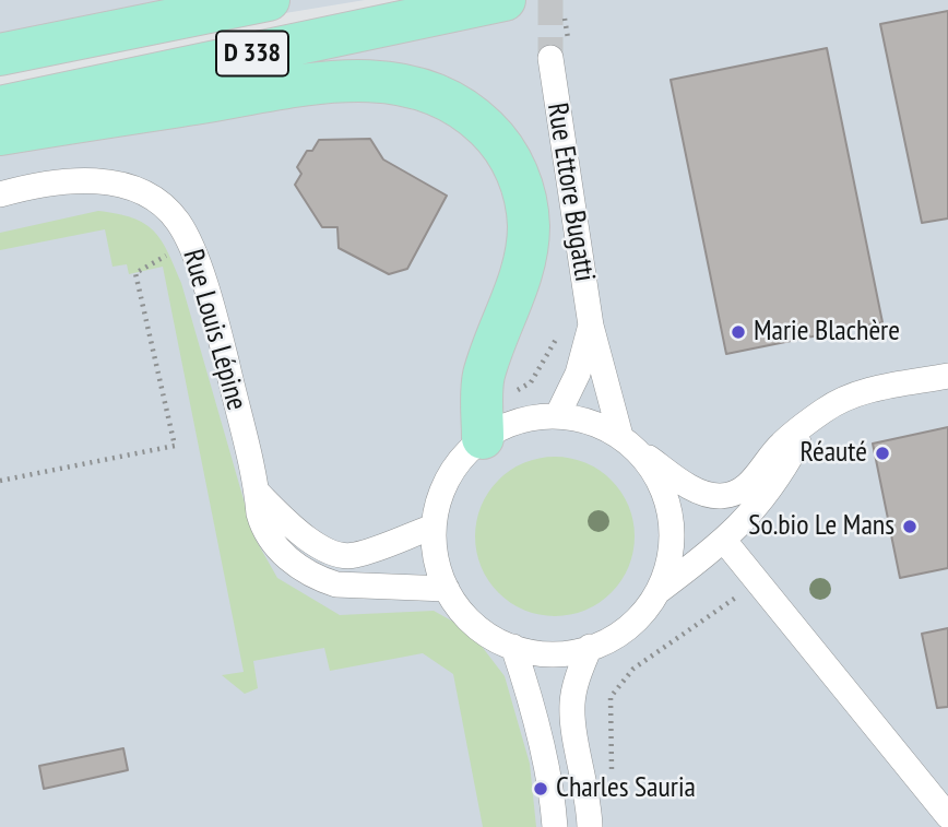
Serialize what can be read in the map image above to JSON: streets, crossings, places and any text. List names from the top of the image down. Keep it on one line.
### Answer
{"streets":{"highway":["D 338"],"street":["Rue Ettore Bugatti","Rue Louis Lépine"]},"crossings":[["Rue Ettore Bugatti","Rue Louis Lépine"]],"places":["Marie Blachère","Réauté","So.bio Le Mans","Charles Sauria"]}
